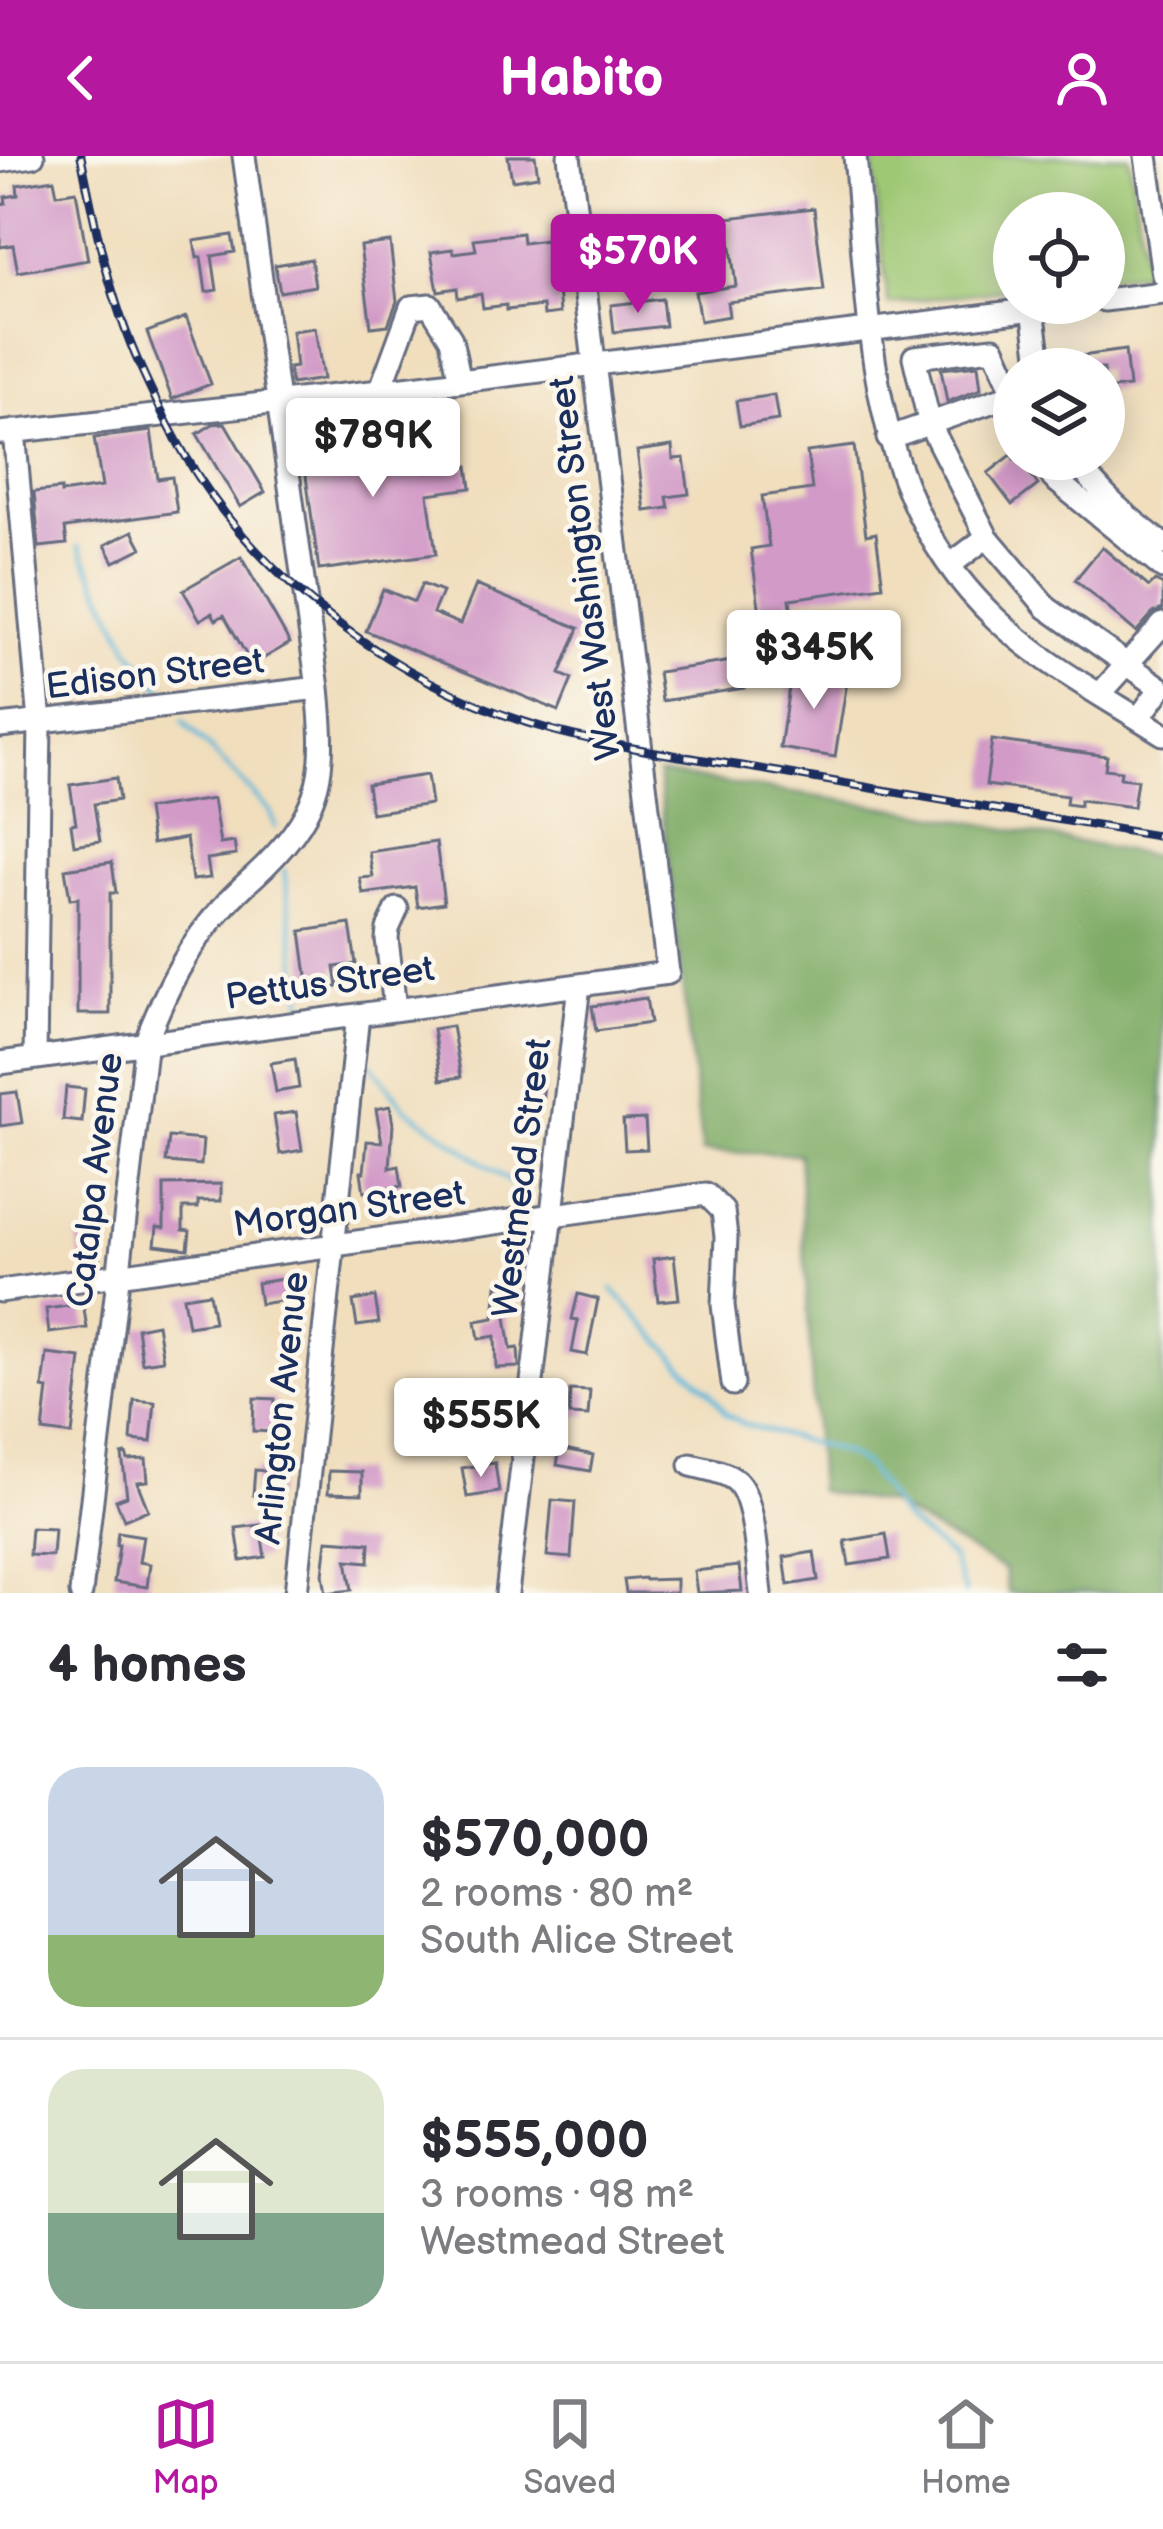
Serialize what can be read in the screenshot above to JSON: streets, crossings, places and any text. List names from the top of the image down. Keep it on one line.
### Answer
{"streets":{"street":["West Washington Street","Edison Street","Pettus Street","Westmead Street","Catalpa Avenue","Morgan Street","Arlington Avenue"]},"crossings":[["West Washington Street","Pettus Street"],["Edison Street","Catalpa Avenue"],["Pettus Street","Westmead Street"],["Pettus Street","Catalpa Avenue"],["Pettus Street","Arlington Avenue"],["Westmead Street","Morgan Street"],["Catalpa Avenue","Morgan Street"],["Morgan Street","Arlington Avenue"]],"page":{"header":"Habito","price":["$570K","$789K","$345K","$555K"],"heading":"4 homes","list":[{"name":"$570,000","note":"2 rooms · 80 m² · South Alice Street"},{"name":"$555,000","note":"3 rooms · 98 m² · Westmead Street"}],"tabs":["Map","Saved","Home"]}}
